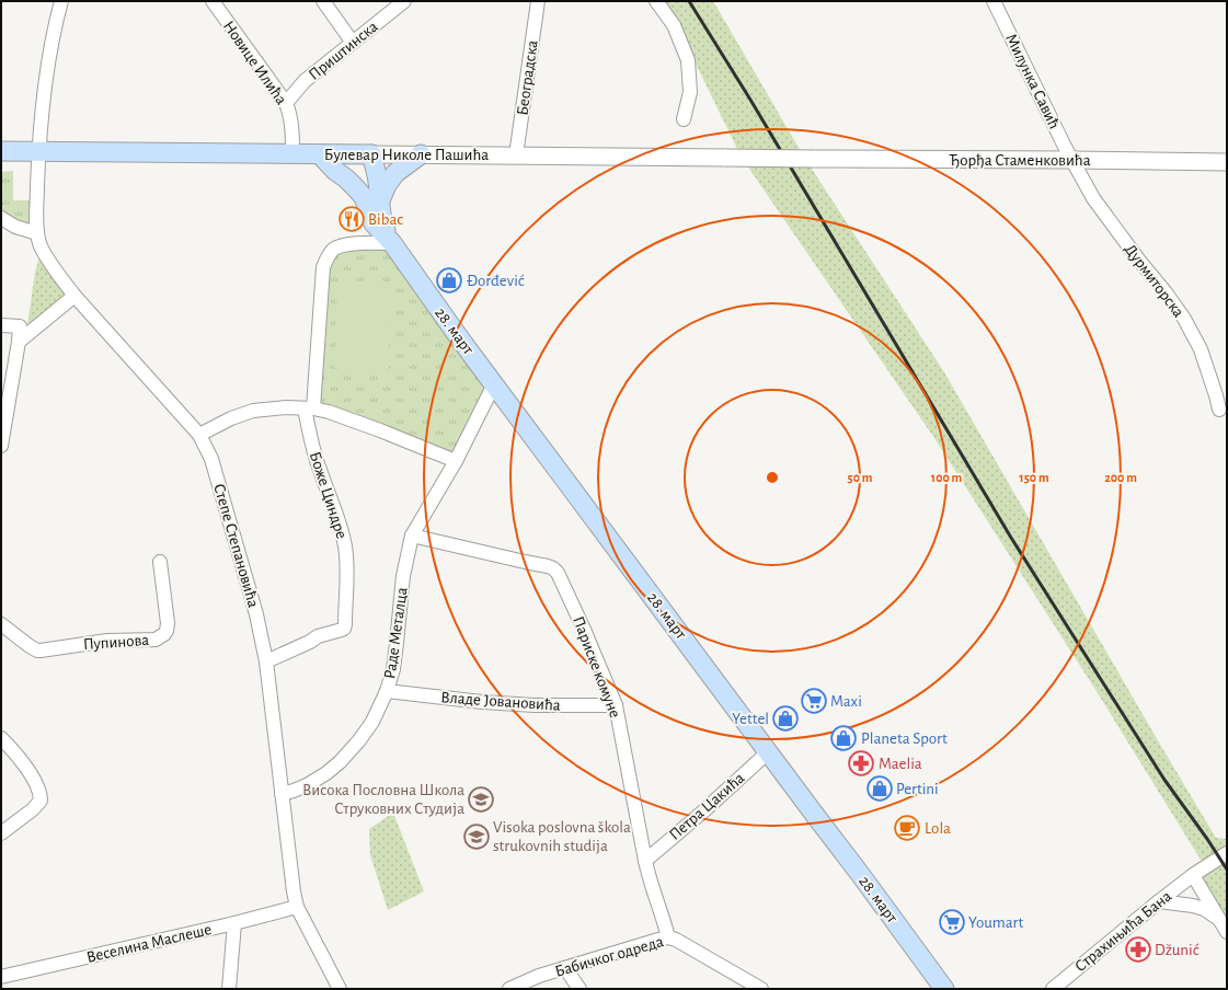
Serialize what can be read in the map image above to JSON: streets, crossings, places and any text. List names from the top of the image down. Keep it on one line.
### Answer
{"streets":{"main road":["Булевар Николе Пашића","28. март"],"street":["Приштинска","Новице Илића","Београдска","Милунка Савић","Ђорђа Стаменковића","Дурмиторска","Боже Циндре","Степе Степановића","Раде Металца","Пупинова","Париске комуне","Владе Јовановића","Петра Цакића","Страхињића Бана","Веселина Маслеше","Бабичког одреда"]},"crossings":[["Приштинска","Новице Илића"],["Новице Илића","Булевар Николе Пашића"],["Београдска","Булевар Николе Пашића"],["Милунка Савић","Ђорђа Стаменковића"],["Милунка Савић","Дурмиторска"],["Булевар Николе Пашића","Ђорђа Стаменковића"],["Булевар Николе Пашића","28. март"],["Булевар Николе Пашића","Степе Степановића"],["Ђорђа Стаменковића","Дурмиторска"],["28. март","Боже Циндре"],["28. март","Раде Металца"],["28. март","Петра Цакића"],["Боже Циндре","Степе Степановића"],["Степе Степановића","Раде Металца"],["Степе Степановића","Веселина Маслеше"],["Раде Металца","Париске комуне"],["Раде Металца","Владе Јовановића"],["Париске комуне","Владе Јовановића"],["Париске комуне","Петра Цакића"],["Париске комуне","Бабичког одреда"]],"places":{"restaurant":["Bibac"],"shop":["Đorđević","Yettel","Planeta Sport","Pertini"],"supermarket":["Maxi","Youmart"],"pharmacy":["Maelia","Džunić"],"school or university":["Висока Пословна Школа Струковних Студија","Visoka poslovna škola strukovnih studija"],"cafe":["Lola"]},"rings":["50 m","100 m","150 m","200 m"]}
